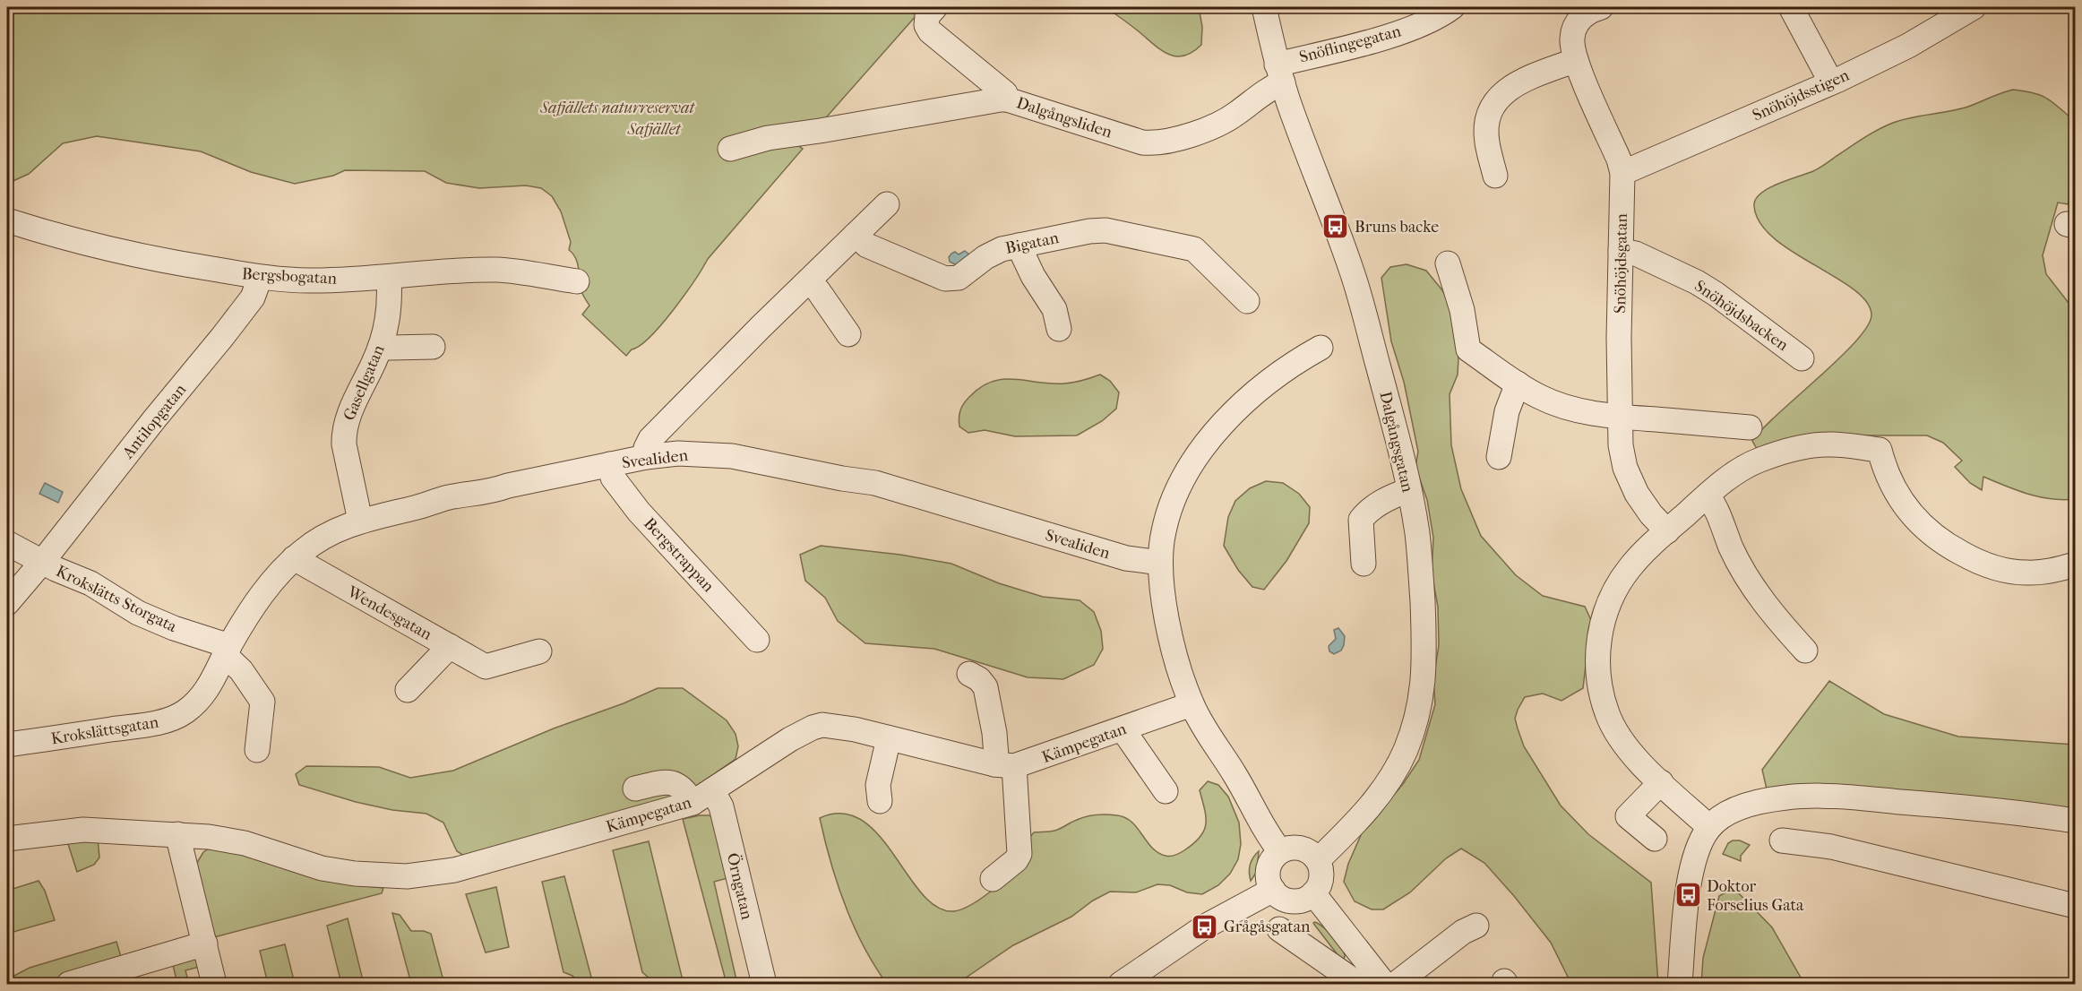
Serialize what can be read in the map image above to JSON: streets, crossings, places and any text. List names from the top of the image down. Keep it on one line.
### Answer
{"streets":{"street":["Snöflingegatan","Snöhöjdsstigen","Dalgångsliden","Bigatan","Snöhöjdsgatan","Bergsbogatan","Snöhöjdsbacken","Gasellgatan","Antilopgatan","Dalgångsgatan","Svealiden","Bergstrappan","Krokslätts Storgata","Wendesgatan","Krokslättsgatan","Kämpegatan","Örngatan"]},"crossings":[["Snöflingegatan","Dalgångsliden"],["Snöflingegatan","Dalgångsgatan"],["Snöhöjdsstigen","Snöhöjdsgatan"],["Dalgångsliden","Dalgångsgatan"],["Snöhöjdsgatan","Snöhöjdsbacken"],["Bergsbogatan","Gasellgatan"],["Bergsbogatan","Antilopgatan"],["Gasellgatan","Svealiden"],["Antilopgatan","Krokslätts Storgata"],["Svealiden","Bergstrappan"],["Svealiden","Krokslätts Storgata"],["Svealiden","Wendesgatan"],["Svealiden","Krokslättsgatan"],["Krokslätts Storgata","Krokslättsgatan"],["Kämpegatan","Örngatan"]],"parks":["Safjällets naturreservat","Safjället"],"places":{"bus stop":["Bruns backe","Doktor Forselius Gata","Grågåsgatan"]}}
